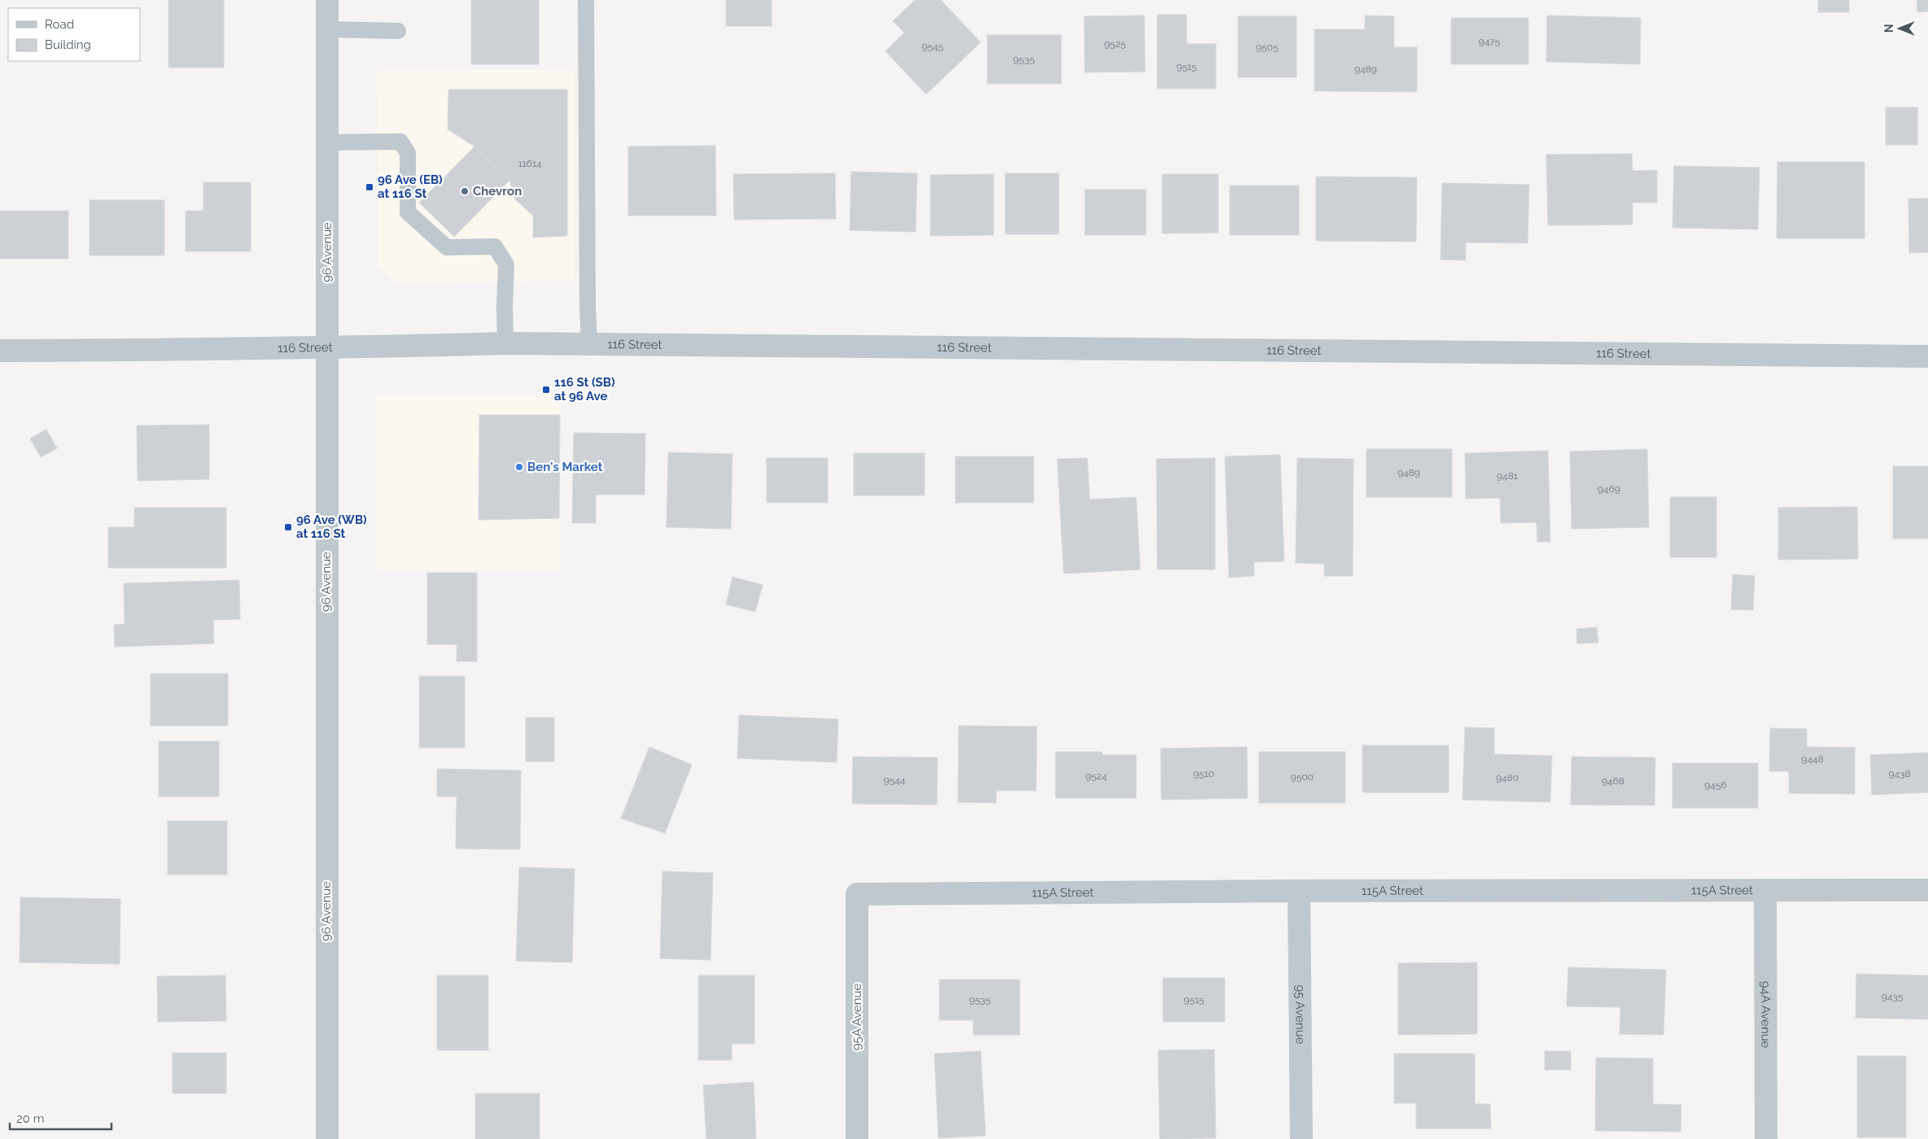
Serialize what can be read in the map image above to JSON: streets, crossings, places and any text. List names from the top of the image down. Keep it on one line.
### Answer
{"streets":{"street":["96 Avenue","116 Street","115A Street","94A Avenue","95 Avenue","95A Avenue"]},"crossings":[["96 Avenue","116 Street"],["115A Street","94A Avenue"],["115A Street","95 Avenue"],["115A Street","95A Avenue"]],"places":{"transit":["96 Ave (EB) at 116 St","116 St (SB) at 96 Ave","96 Ave (WB) at 116 St"],"other":["Chevron","Ben's Market"]},"house_numbers":["9475","9525","9545","9505","9535","9515","9489","11614","9489","9481","9469","9448","9510","9438","9524","9500","9480","9544","9468","9456","9435","9535","9515"],"legend":["Road","Building"],"scale_bar":"20 m","north":"left"}
